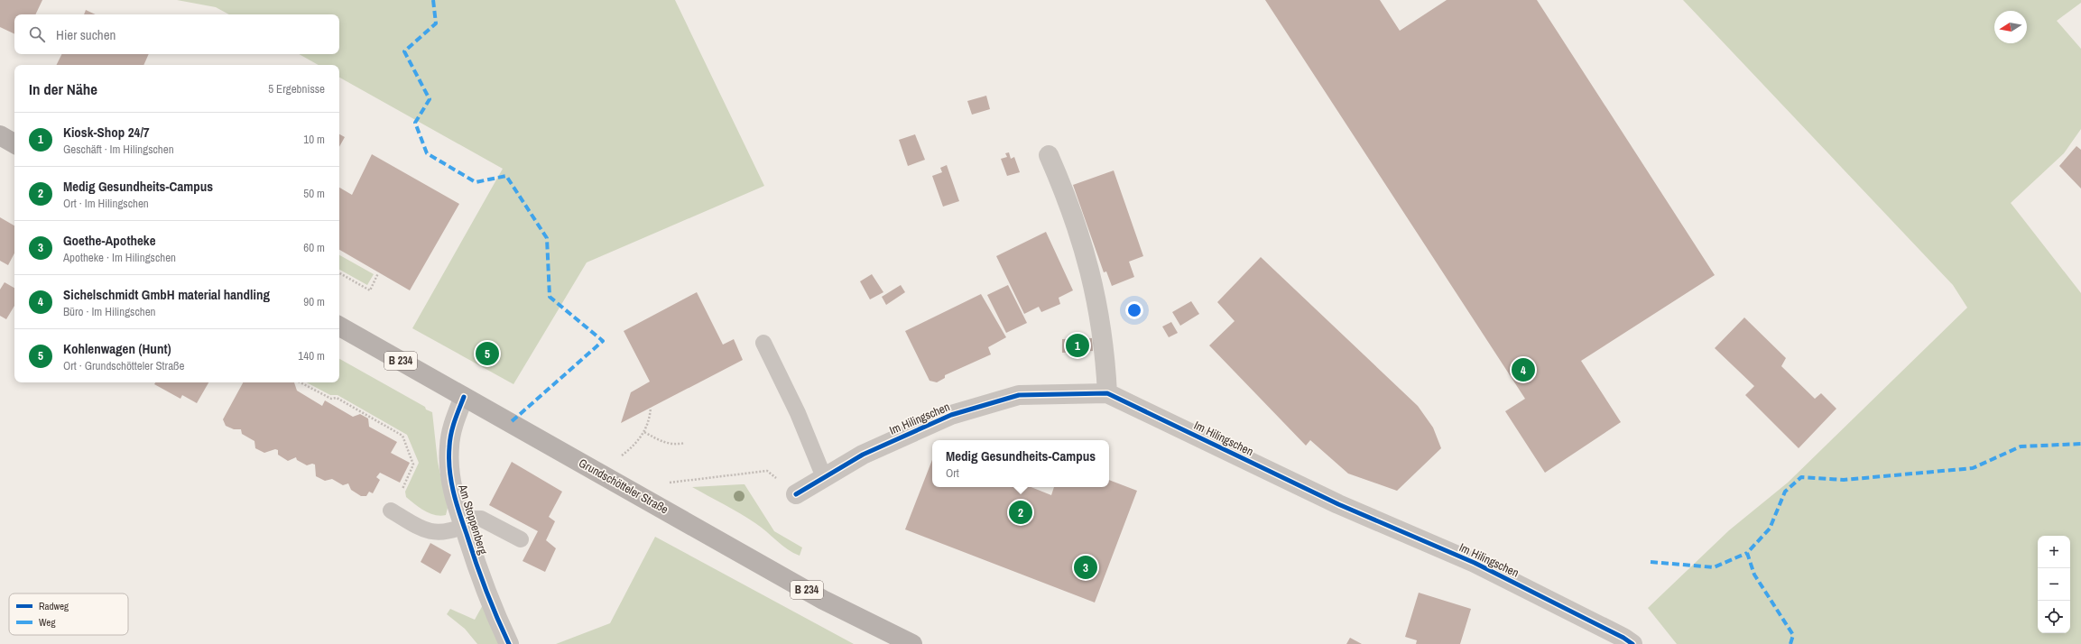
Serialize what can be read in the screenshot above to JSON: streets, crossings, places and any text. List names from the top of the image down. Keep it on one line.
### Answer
{"streets":{"main road":["B 234","Grundschötteler Straße"],"street":["Im Hilingschen","Am Stoppenberg"]},"crossings":[["Grundschötteler Straße","Am Stoppenberg"]],"legend":["Radweg","Weg"],"north":"left","page":{"search":"Hier suchen","heading":["In der Nähe","5 Ergebnisse"],"list":[{"mark":"1","name":"Kiosk-Shop 24/7","note":"Geschäft · Im Hilingschen","value":"10 m"},{"mark":"2","name":"Medig Gesundheits-Campus","note":"Ort · Im Hilingschen","value":"50 m"},{"mark":"3","name":"Goethe-Apotheke","note":"Apotheke · Im Hilingschen","value":"60 m"},{"mark":"4","name":"Sichelschmidt GmbH material handling","note":"Büro · Im Hilingschen","value":"90 m"},{"mark":"5","name":"Kohlenwagen (Hunt)","note":"Ort · Grundschötteler Straße","value":"140 m"}],"pins":["1","5","4","2","3"],"popup":["Medig Gesundheits-Campus","Ort"],"map_buttons":["+","−"]}}
